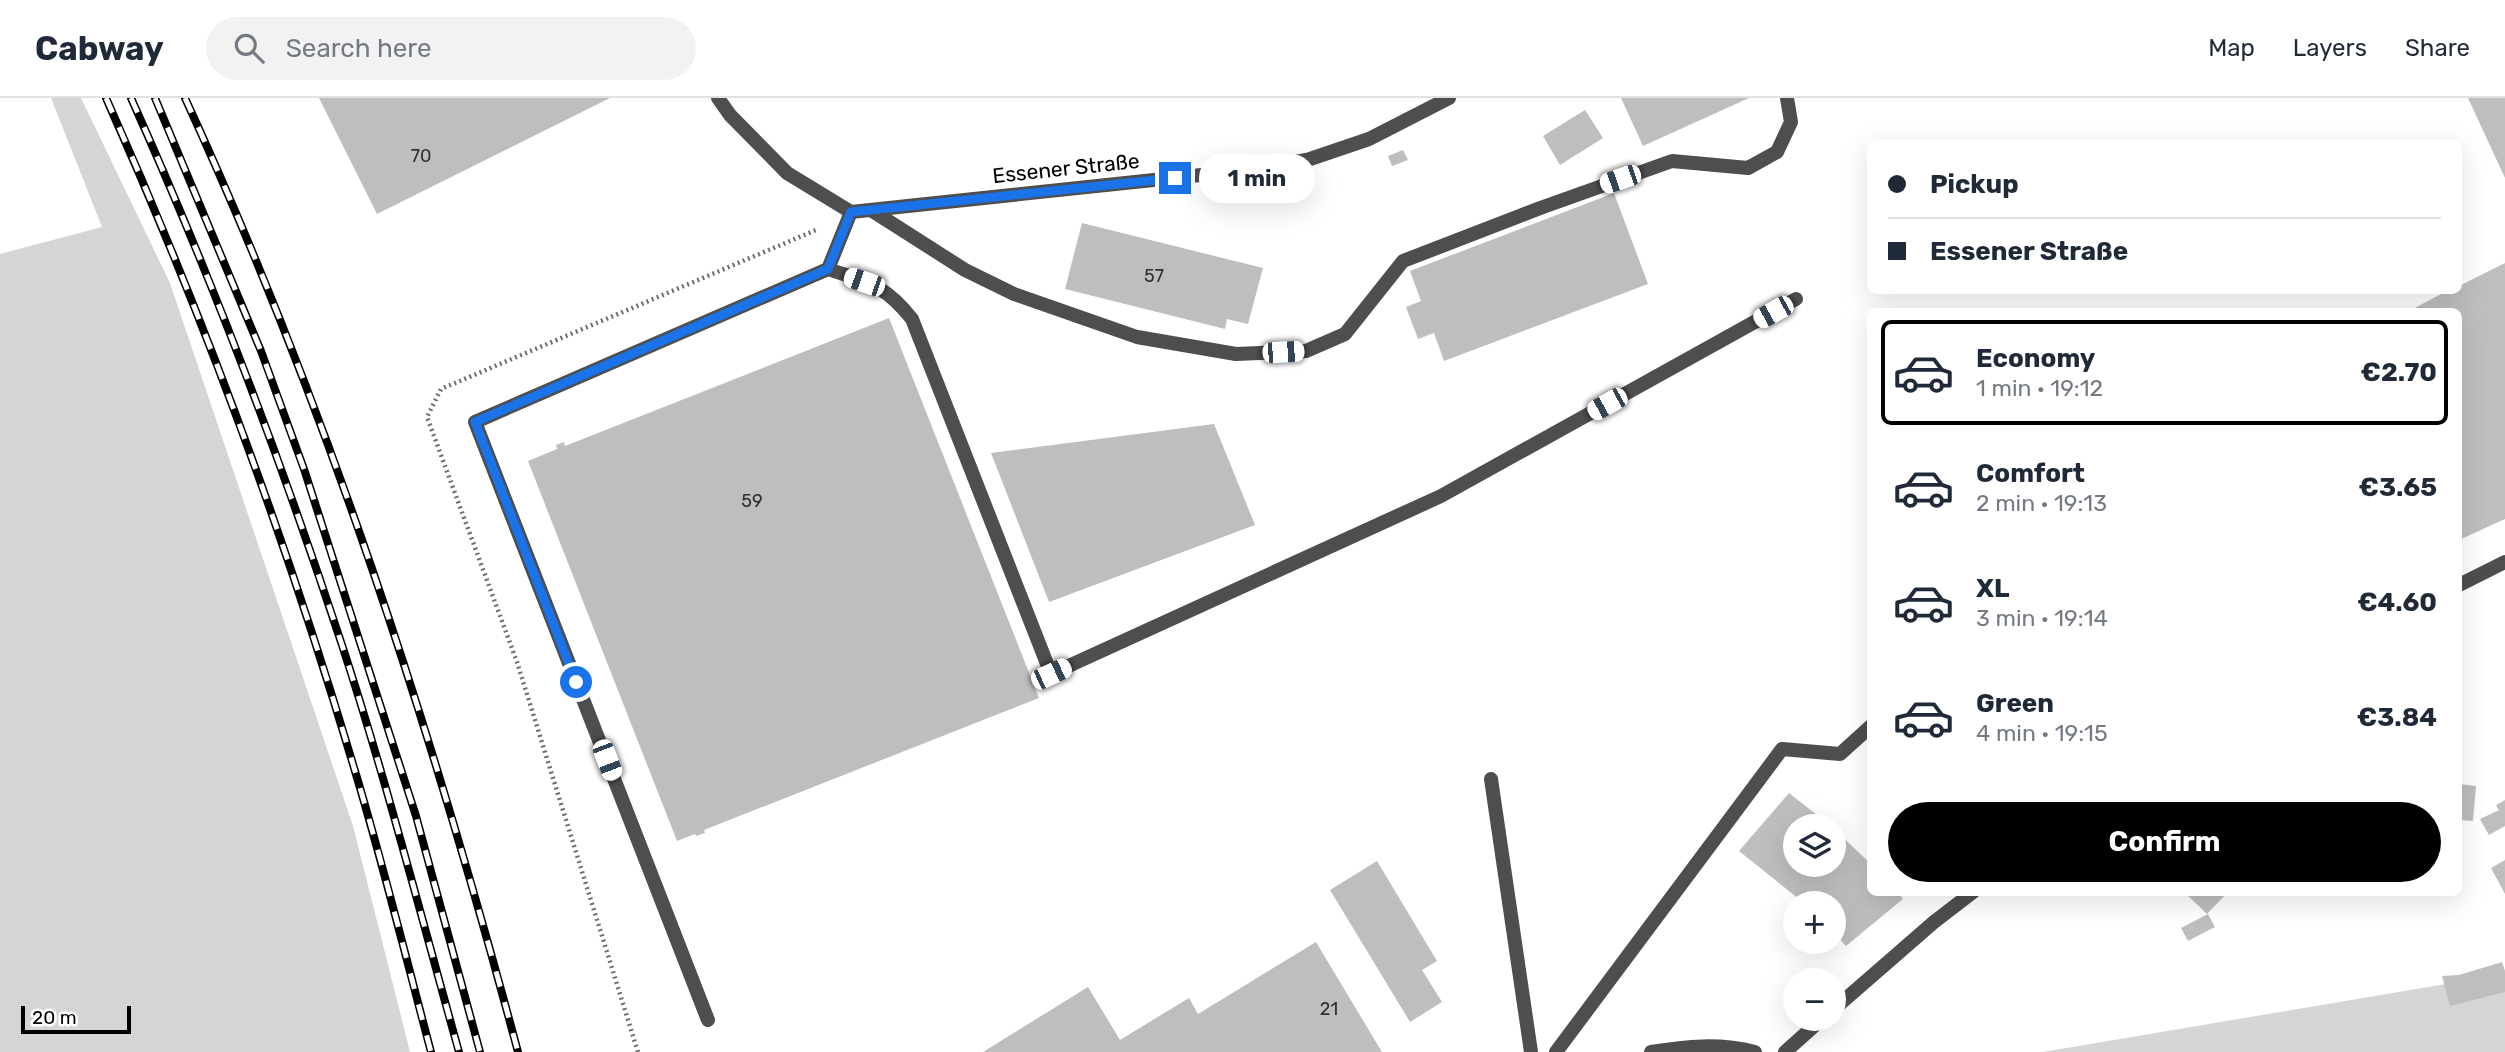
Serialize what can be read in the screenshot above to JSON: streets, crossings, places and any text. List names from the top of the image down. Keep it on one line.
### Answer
{"streets":{"street":["Essener Straße"]},"house_numbers":["70","57","59","21"],"scale_bar":"20 m","page":{"header":"Cabway","search":"Search here","nav":["Map","Layers","Share"],"banner":["Pickup","Essener Straße"],"bubble":"1 min","list":[{"name":"Economy","note":"1 min · 19:12","value":"€2.70"},{"name":"Comfort","note":"2 min · 19:13","value":"€3.65"},{"name":"XL","note":"3 min · 19:14","value":"€4.60"},{"name":"Green","note":"4 min · 19:15","value":"€3.84"}],"buttons":"Confirm","map_buttons":["+","−"],"scale":"20 m"}}
